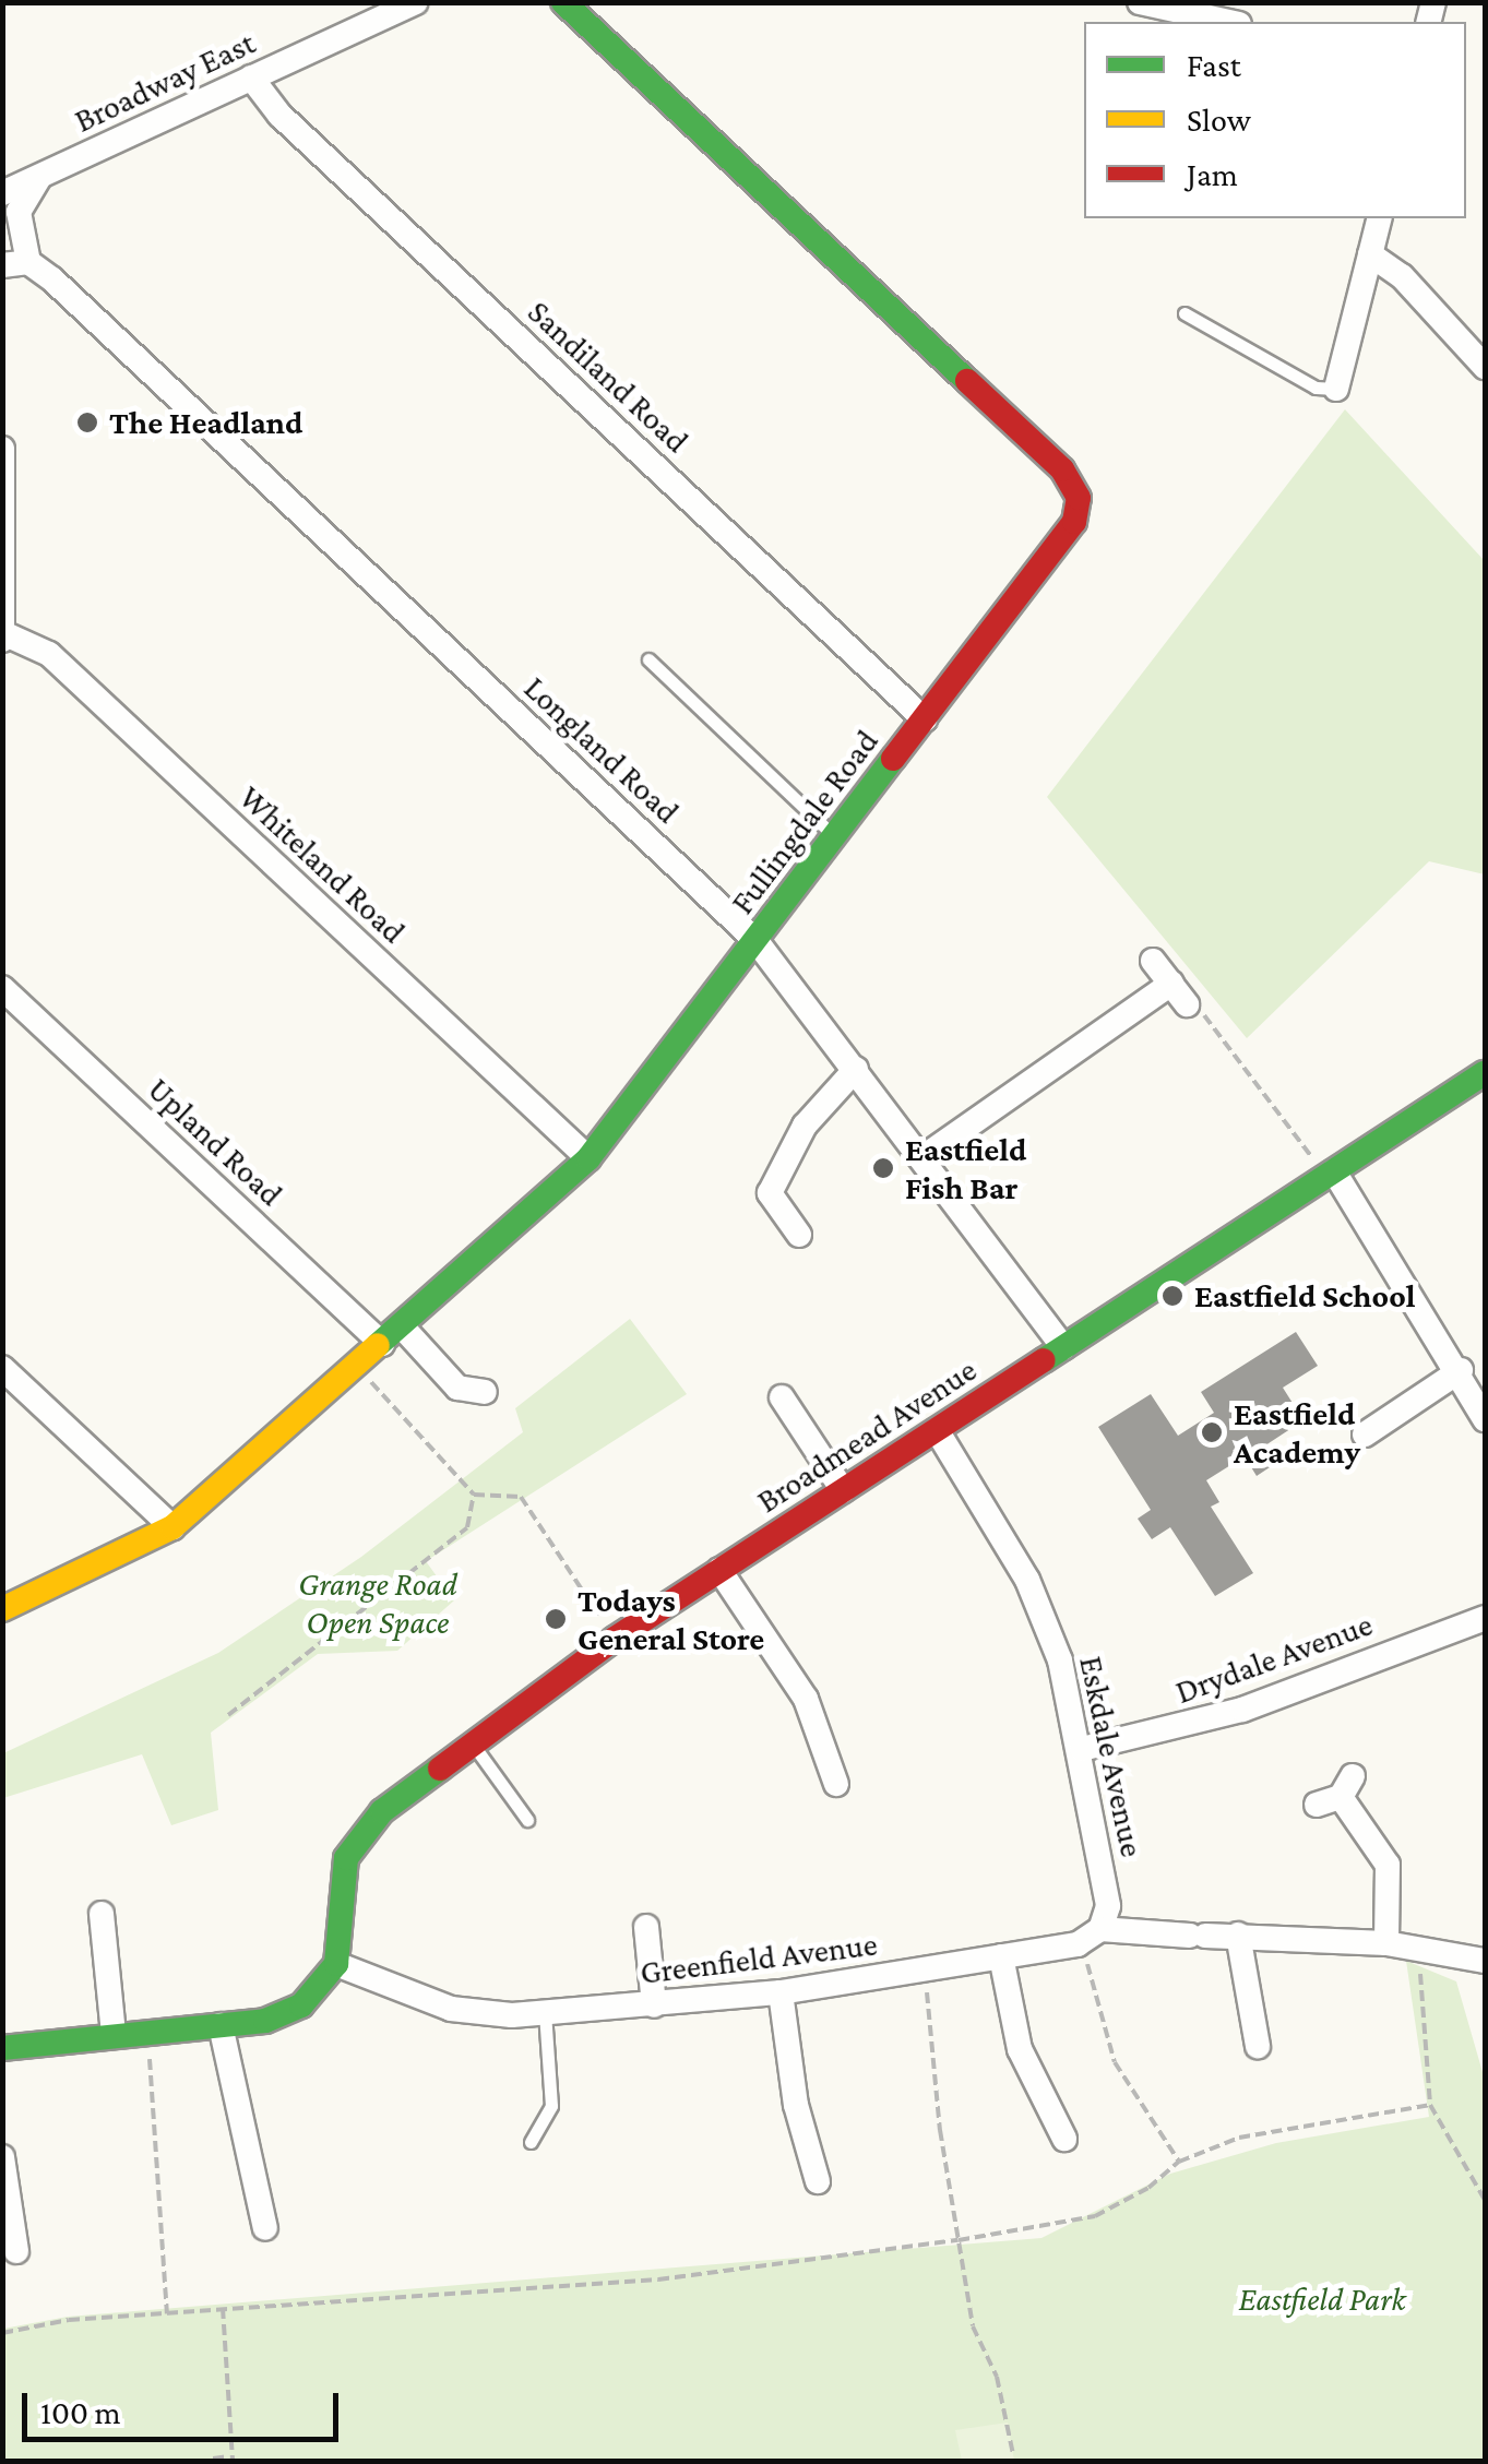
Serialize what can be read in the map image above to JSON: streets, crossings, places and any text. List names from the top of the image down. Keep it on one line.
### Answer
{"streets":{"street":["Broadway East","Sandiland Road","Longland Road","Fullingdale Road","Whiteland Road","Upland Road","Broadmead Avenue","Drydale Avenue","Eskdale Avenue","Greenfield Avenue"]},"crossings":[["Broadway East","Sandiland Road"],["Broadway East","Longland Road"],["Sandiland Road","Fullingdale Road"],["Longland Road","Fullingdale Road"],["Longland Road","Broadmead Avenue"],["Fullingdale Road","Whiteland Road"],["Fullingdale Road","Upland Road"],["Broadmead Avenue","Eskdale Avenue"],["Broadmead Avenue","Greenfield Avenue"],["Drydale Avenue","Eskdale Avenue"],["Eskdale Avenue","Greenfield Avenue"]],"parks":["Grange Road Open Space","Eastfield Park"],"places":["The Headland","Eastfield Fish Bar","Eastfield School","Eastfield Academy","Todays General Store"],"legend":["Fast","Slow","Jam"],"scale_bar":"100 m"}
